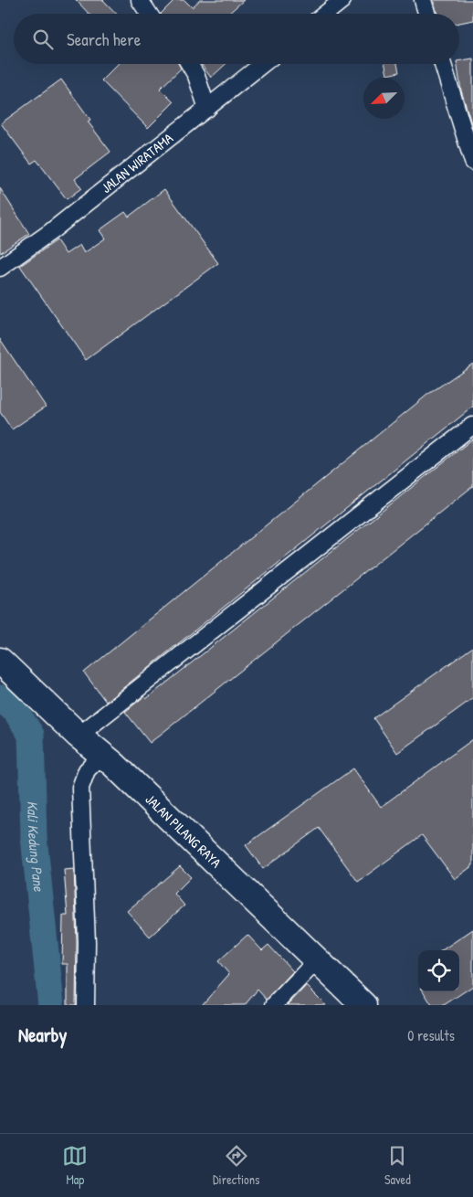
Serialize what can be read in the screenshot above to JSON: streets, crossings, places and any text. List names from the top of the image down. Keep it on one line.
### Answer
{"streets":{"highway":["JALAN PILANG RAYA"],"street":["JALAN WIRATAMA"]},"water":["Kali Kedung Pane"],"north":"bottom left","page":{"search":"Search here","heading":["Nearby","0 results"],"nav":["Map","Directions","Saved"]}}
